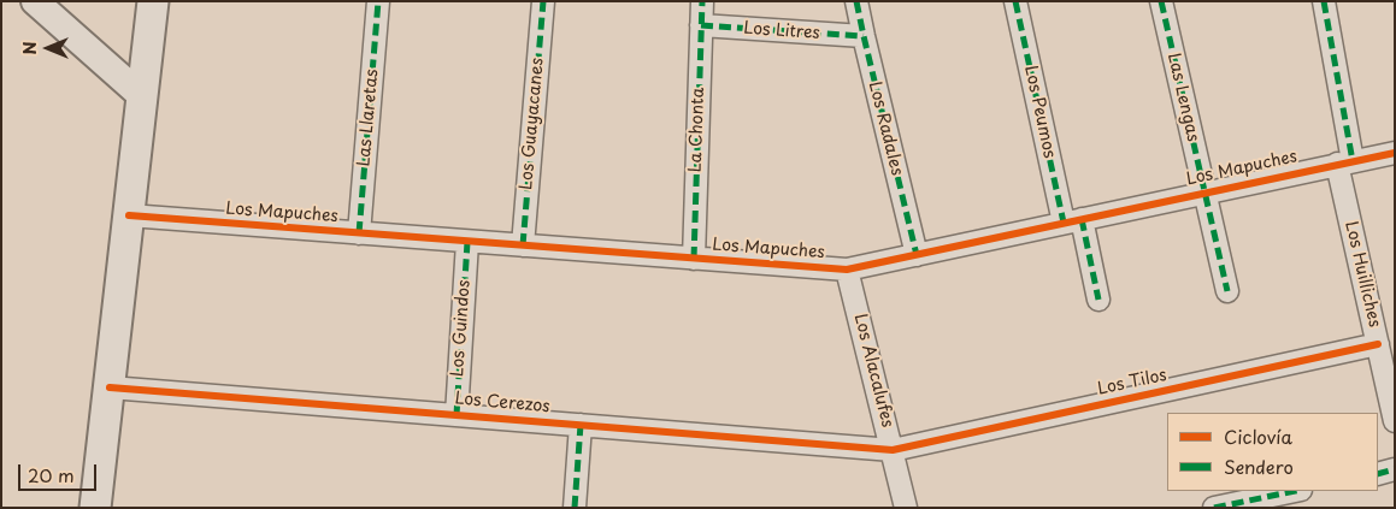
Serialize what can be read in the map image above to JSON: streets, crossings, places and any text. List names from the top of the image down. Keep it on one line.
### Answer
{"streets":{"street":["Los Litres","Las Lengas","Los Peumos","Las Llaretas","Los Guayacanes","Los Radales","La Chonta","Los Mapuches","Los Huilliches","Los Guindos","Los Alacalufes","Los Tilos","Los Cerezos"]},"crossings":[["Los Litres","Los Radales"],["Los Litres","La Chonta"],["Las Lengas","Los Mapuches"],["Los Peumos","Los Mapuches"],["Las Llaretas","Los Mapuches"],["Los Guayacanes","Los Mapuches"],["Los Radales","Los Mapuches"],["La Chonta","Los Mapuches"],["Los Mapuches","Los Huilliches"],["Los Mapuches","Los Guindos"],["Los Mapuches","Los Alacalufes"],["Los Huilliches","Los Tilos"],["Los Guindos","Los Cerezos"],["Los Alacalufes","Los Tilos"],["Los Alacalufes","Los Cerezos"],["Los Tilos","Los Cerezos"]],"legend":["Ciclovía","Sendero"],"scale_bar":"20 m","north":"left"}
